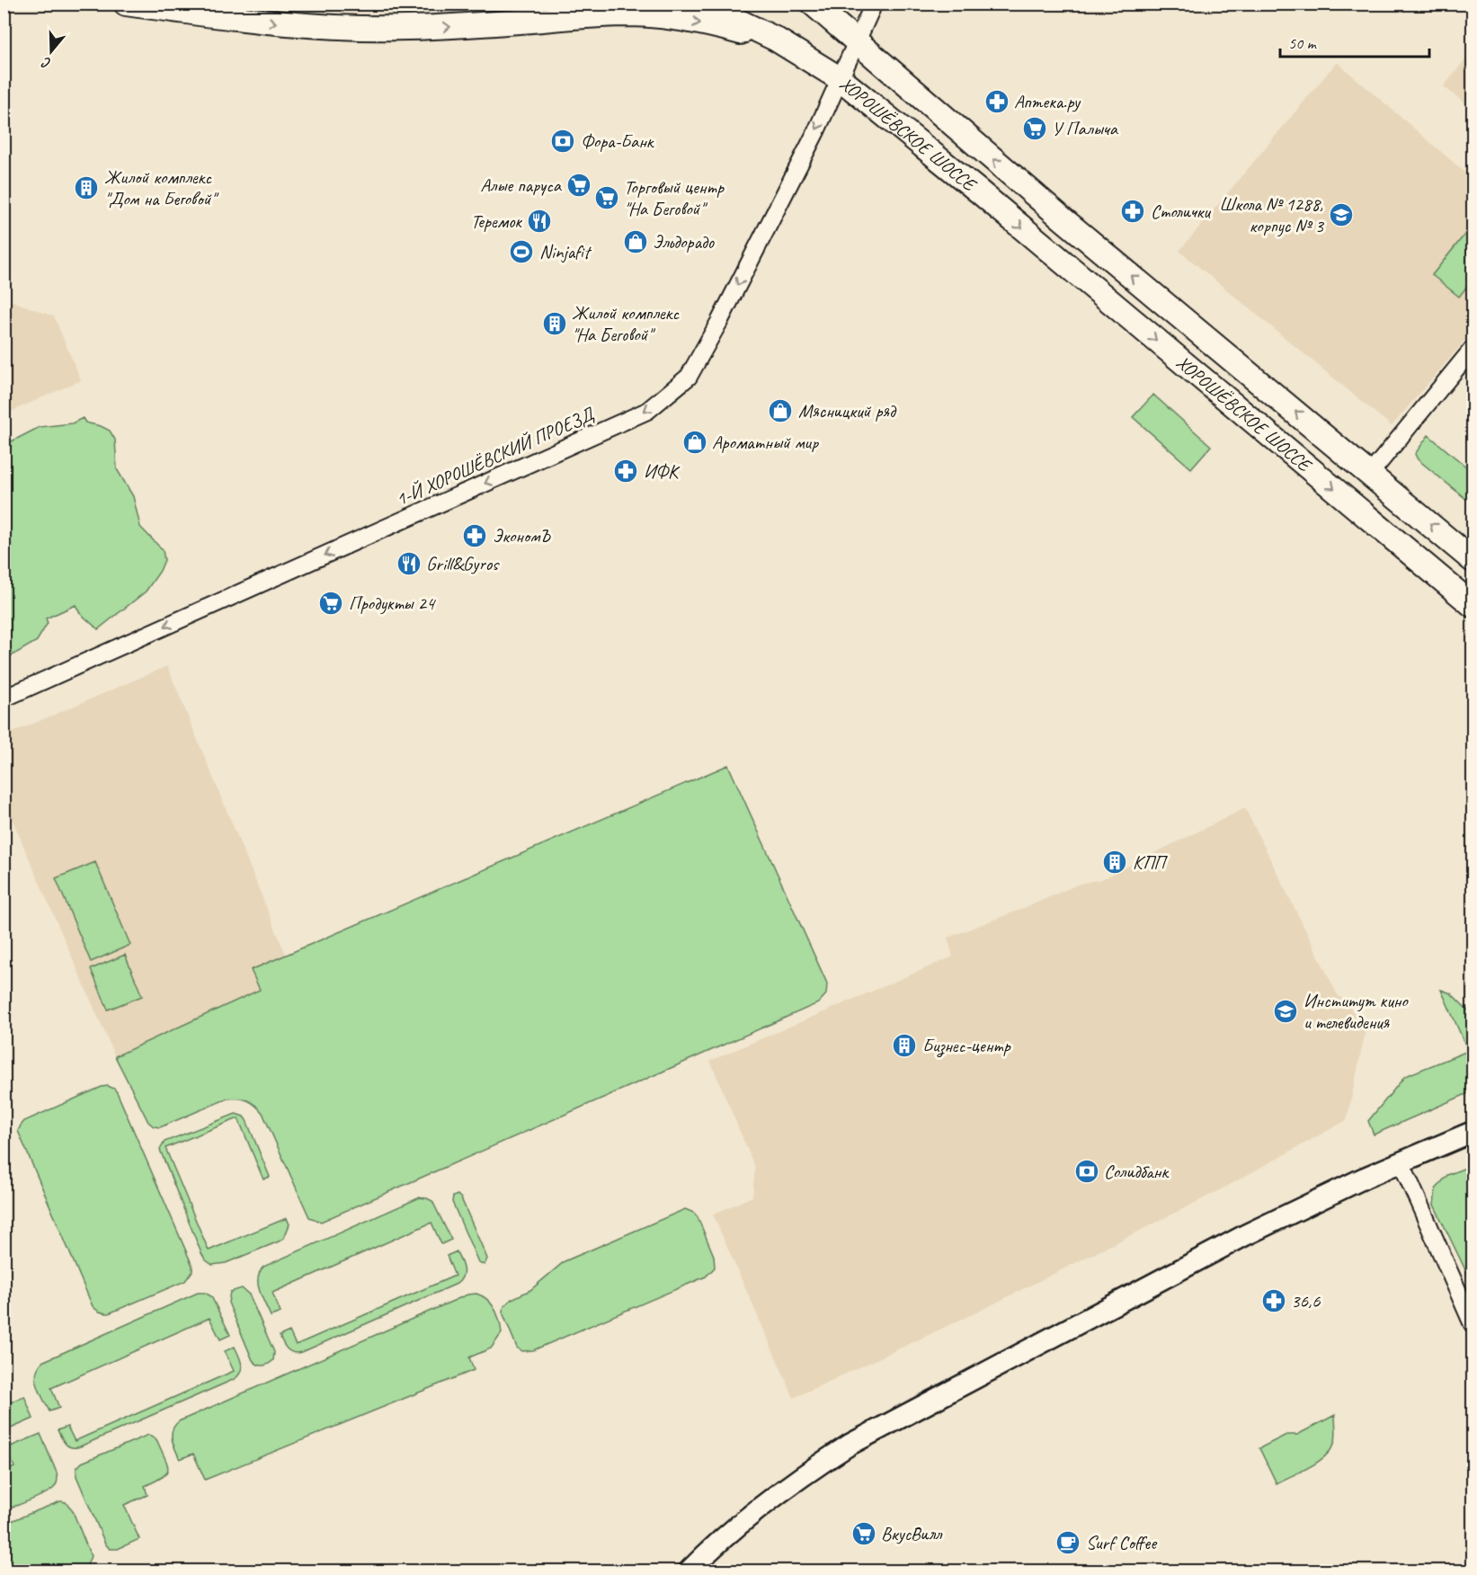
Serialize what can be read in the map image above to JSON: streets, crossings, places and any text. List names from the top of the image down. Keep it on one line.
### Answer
{"streets":{"main road":["ХОРОШЁВСКОЕ ШОССЕ"],"street":["1-Й ХОРОШЁВСКИЙ ПРОЕЗД"]},"crossings":[["ХОРОШЁВСКОЕ ШОССЕ","1-Й ХОРОШЁВСКИЙ ПРОЕЗД"]],"one_way":["1-Й ХОРОШЁВСКИЙ ПРОЕЗД"],"places":{"pharmacy":["Аптека.ру","Столички","ИФК","ЭкономЪ","36,6"],"supermarket":["У Палыча","Алые паруса","Торговый центр \"На Беговой\"","Продукты 24","ВкусВилл"],"bank":["Фора-Банк","Солидбанк"],"building":["Жилой комплекс \"Дом на Беговой\"","Жилой комплекс \"На Беговой\"","КПП","Бизнес-центр"],"school or university":["Школа № 1288, корпус № 3","Институт кино и телевидения"],"restaurant":["Теремок","Grill&Gyros"],"shop":["Эльдорадо","Мясницкий ряд","Ароматный мир"],"sports":["Ninjafit"],"cafe":["Surf Coffee"]},"scale_bar":"50 m","north":"bottom"}
